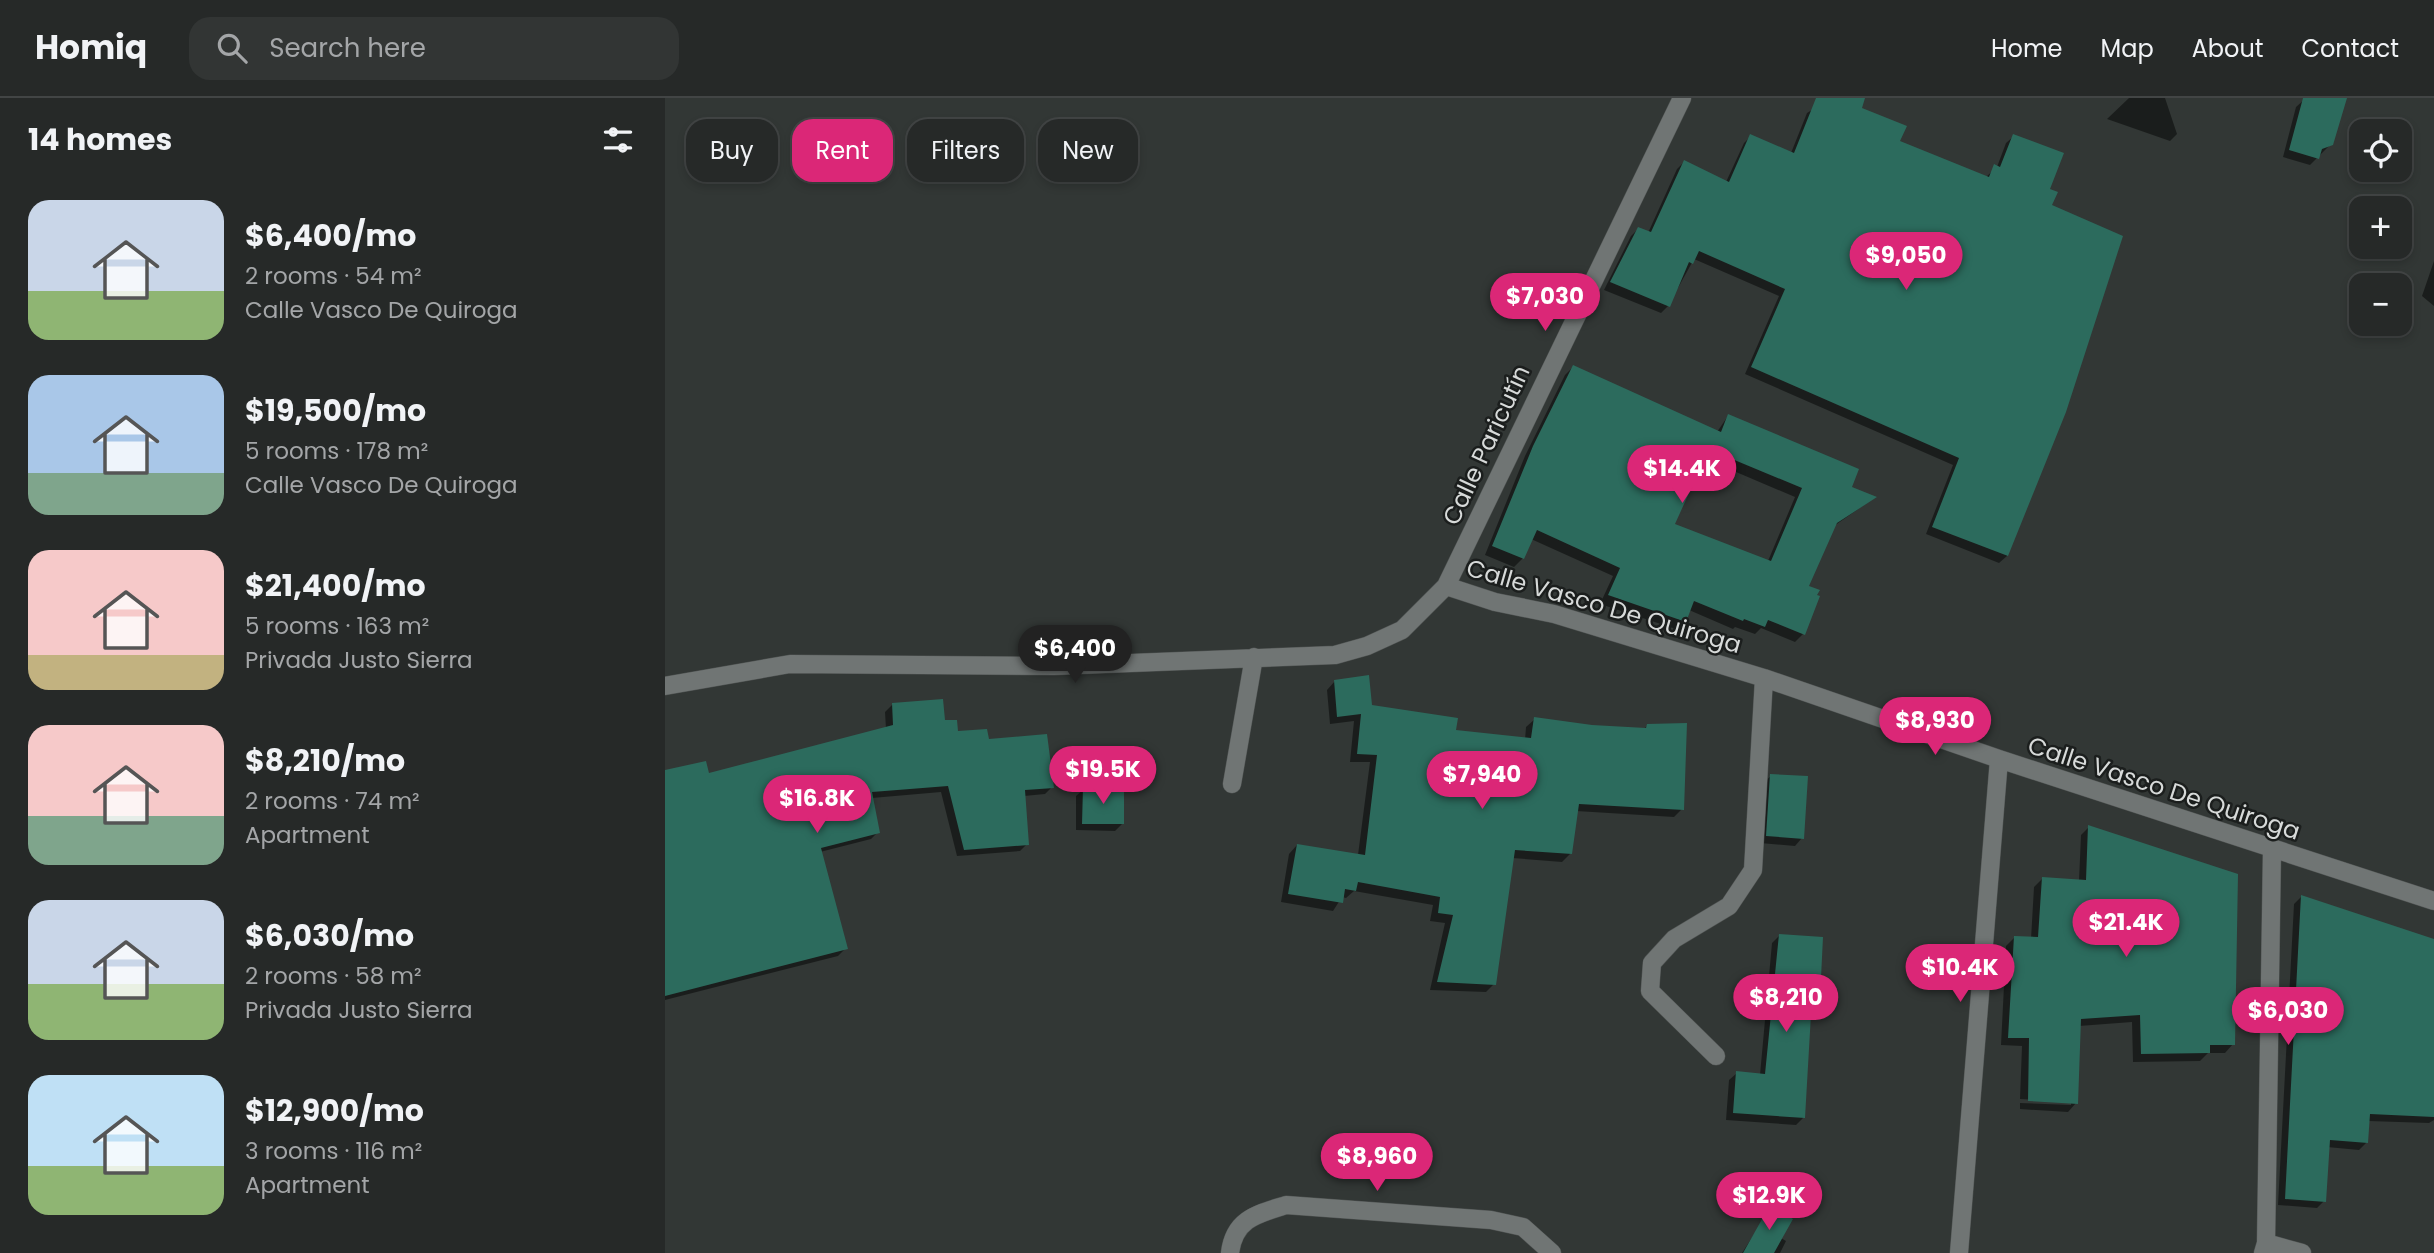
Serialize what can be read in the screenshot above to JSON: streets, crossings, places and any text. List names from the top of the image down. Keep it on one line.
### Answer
{"streets":{"street":["Calle Paricutín","Calle Vasco De Quiroga"]},"crossings":[["Calle Paricutín","Calle Vasco De Quiroga"]],"page":{"header":"Homiq","search":"Search here","nav":["Home","Map","About","Contact"],"heading":"14 homes","map_buttons":["+","−"],"chip":["Buy","Rent","Filters","New"],"list":[{"name":"$6,400/mo","note":"2 rooms · 54 m² · Calle Vasco De Quiroga"},{"name":"$19,500/mo","note":"5 rooms · 178 m² · Calle Vasco De Quiroga"},{"name":"$21,400/mo","note":"5 rooms · 163 m² · Privada Justo Sierra"},{"name":"$8,210/mo","note":"2 rooms · 74 m² · Apartment"},{"name":"$6,030/mo","note":"2 rooms · 58 m² · Privada Justo Sierra"},{"name":"$12,900/mo","note":"3 rooms · 116 m² · Apartment"}],"price":["$9,050","$7,030","$14.4K","$6,400","$8,930","$19.5K","$7,940","$16.8K","$21.4K","$10.4K","$8,210","$6,030","$8,960","$12.9K"]}}
